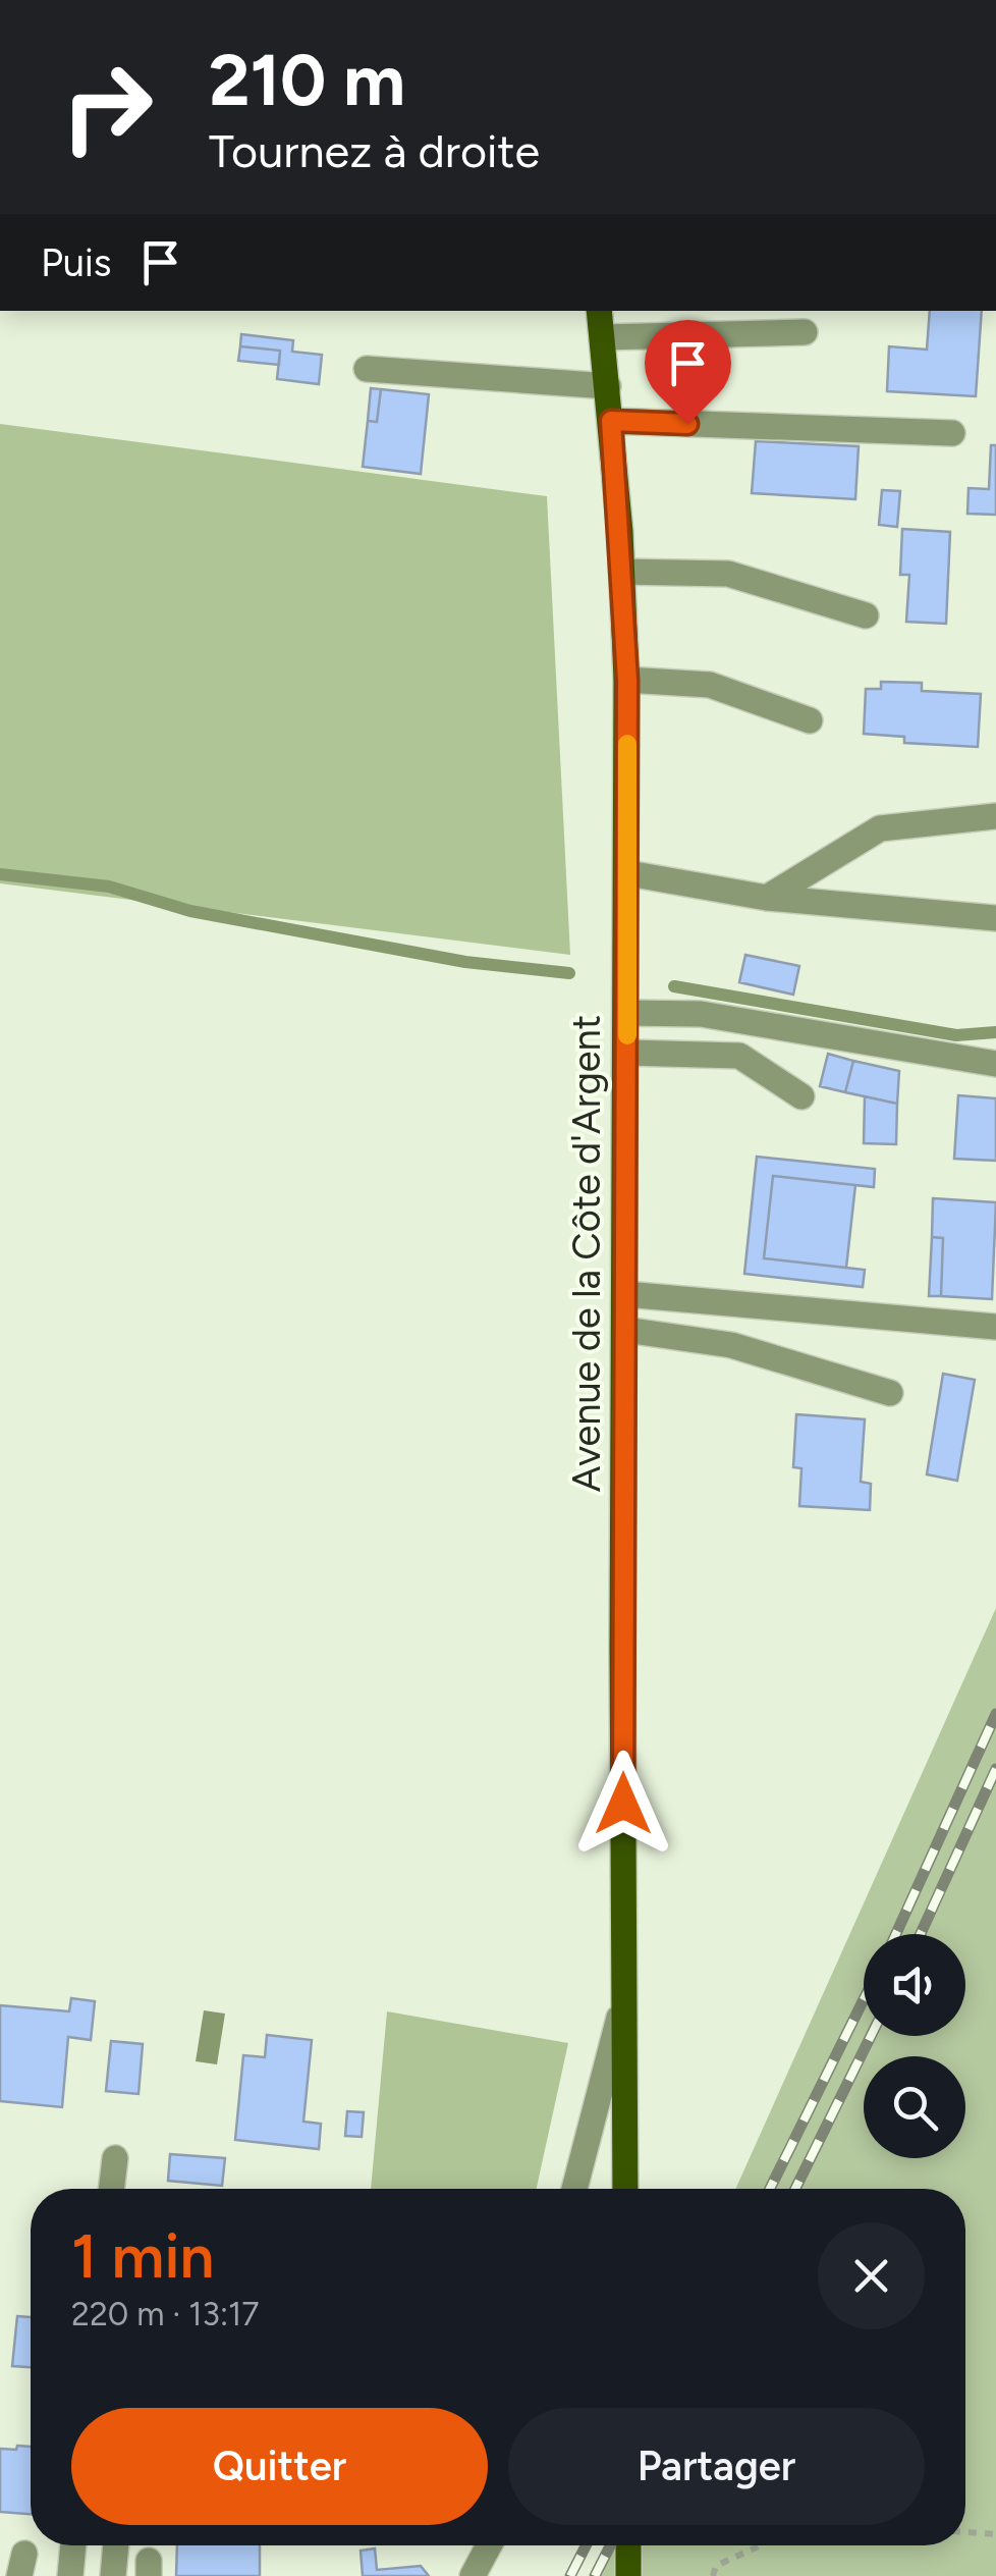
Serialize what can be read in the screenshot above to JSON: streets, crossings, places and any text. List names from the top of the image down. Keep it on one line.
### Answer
{"streets":{"main road":["Avenue de la Côte d'Argent"]},"page":{"turn":["210 m","Tournez à droite"],"then":"Puis","heading":["1 min","220 m · 13:17"],"buttons":["Quitter","Partager"]}}
